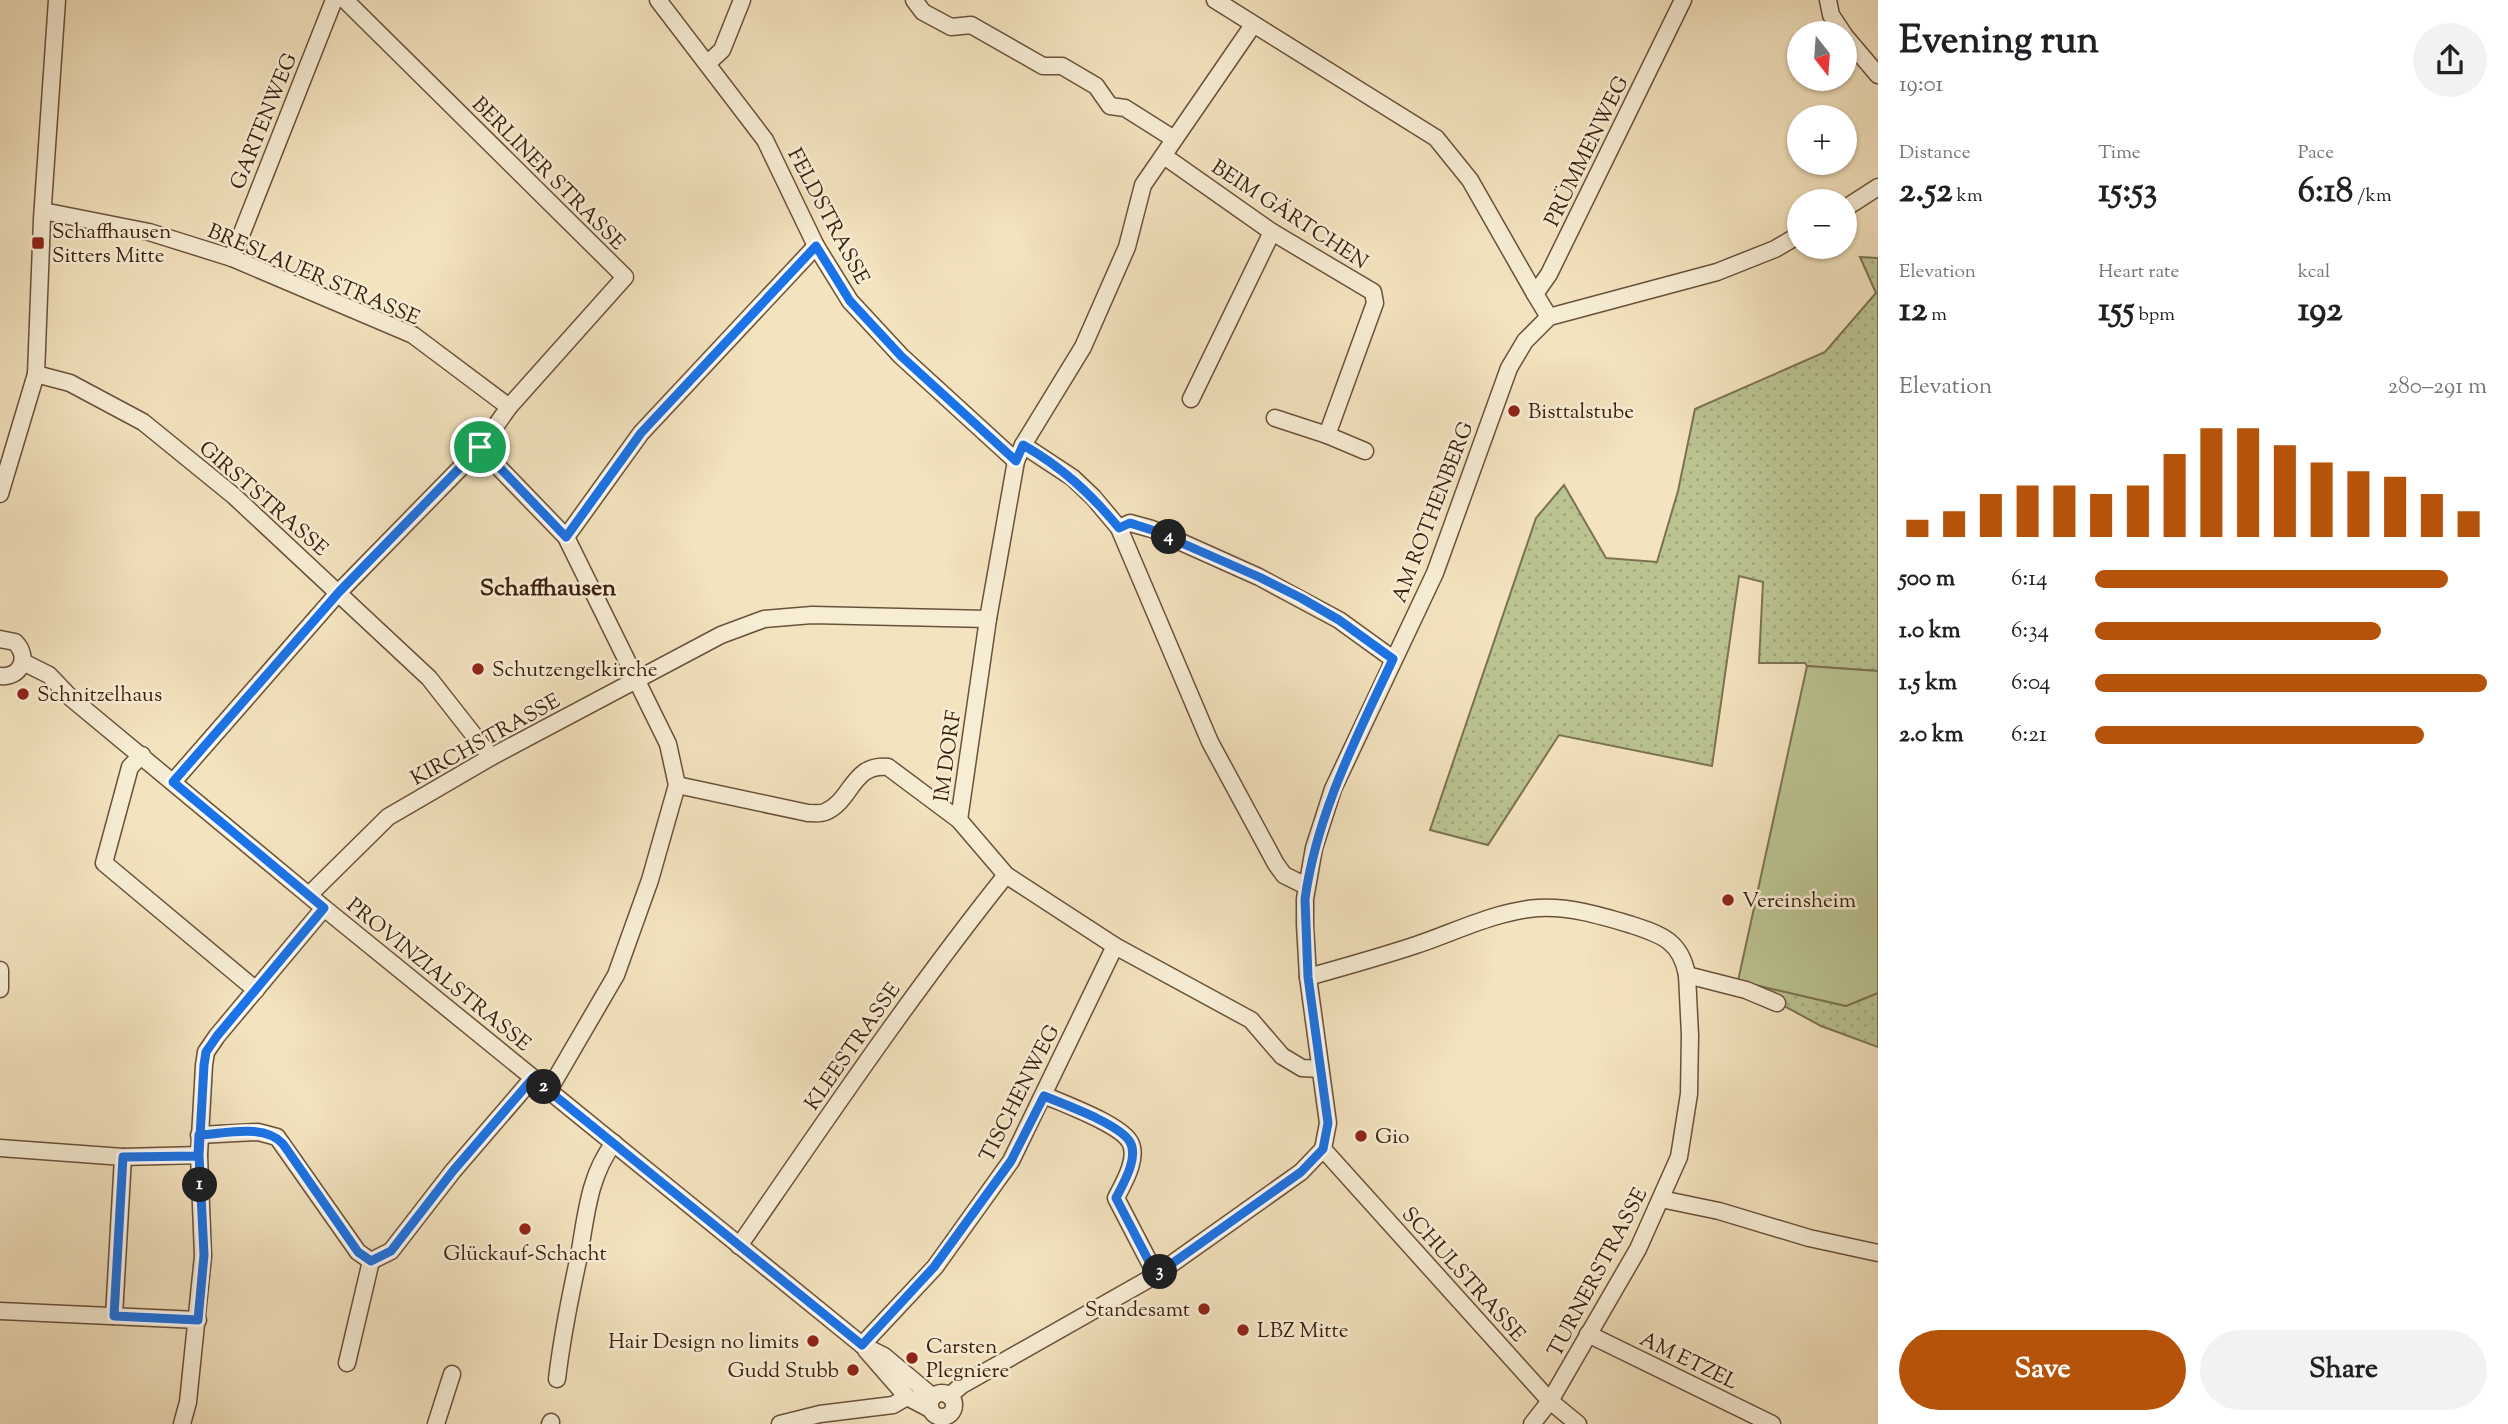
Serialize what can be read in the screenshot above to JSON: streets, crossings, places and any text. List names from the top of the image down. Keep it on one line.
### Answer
{"streets":{"street":["GARTENWEG","PRÜMMENWEG","BERLINER STRASSE","BEIM GÄRTCHEN","FELDSTRASSE","BRESLAUER STRASSE","GIRSTSTRASSE","AM ROTHENBERG","KIRCHSTRASSE","IM DORF","PROVINZIALSTRASSE","KLEESTRASSE","TISCHENWEG","TURNERSTRASSE","SCHULSTRASSE","AM ETZEL"]},"crossings":[["GARTENWEG","BRESLAUER STRASSE"],["BERLINER STRASSE","BRESLAUER STRASSE"],["BERLINER STRASSE","GIRSTSTRASSE"],["BERLINER STRASSE","PROVINZIALSTRASSE"],["BEIM GÄRTCHEN","IM DORF"],["FELDSTRASSE","IM DORF"],["GIRSTSTRASSE","KIRCHSTRASSE"],["AM ROTHENBERG","IM DORF"],["AM ROTHENBERG","SCHULSTRASSE"],["KIRCHSTRASSE","IM DORF"],["KIRCHSTRASSE","PROVINZIALSTRASSE"],["IM DORF","KLEESTRASSE"],["IM DORF","TISCHENWEG"],["PROVINZIALSTRASSE","KLEESTRASSE"],["PROVINZIALSTRASSE","TISCHENWEG"],["TURNERSTRASSE","SCHULSTRASSE"],["TURNERSTRASSE","AM ETZEL"]],"districts":["Schaffhausen"],"places":{"transit":["Schaffhausen Sitters Mitte"],"other":["Bisttalstube","Schutzengelkirche","Schnitzelhaus","Vereinsheim","Gio","Glückauf-Schacht","Standesamt","LBZ Mitte","Hair Design no limits","Carsten Plegniere","Gudd Stubb"]},"north":"bottom","page":{"heading":["Evening run","19:01"],"map_buttons":["+","−"],"stats":[["Distance","2.52 km"],["Time","15:53"],["Pace","6:18 /km"],["Elevation","12 m"],["Heart rate","155 bpm"],["kcal","192"]],"chart":["Elevation","280–291 m"],"pins":["4","2","1","3"],"list":[{"name":"500 m","note":"6:14"},{"name":"1.0 km","note":"6:34"},{"name":"1.5 km","note":"6:04"},{"name":"2.0 km","note":"6:21"}],"buttons":["Save","Share"]}}
